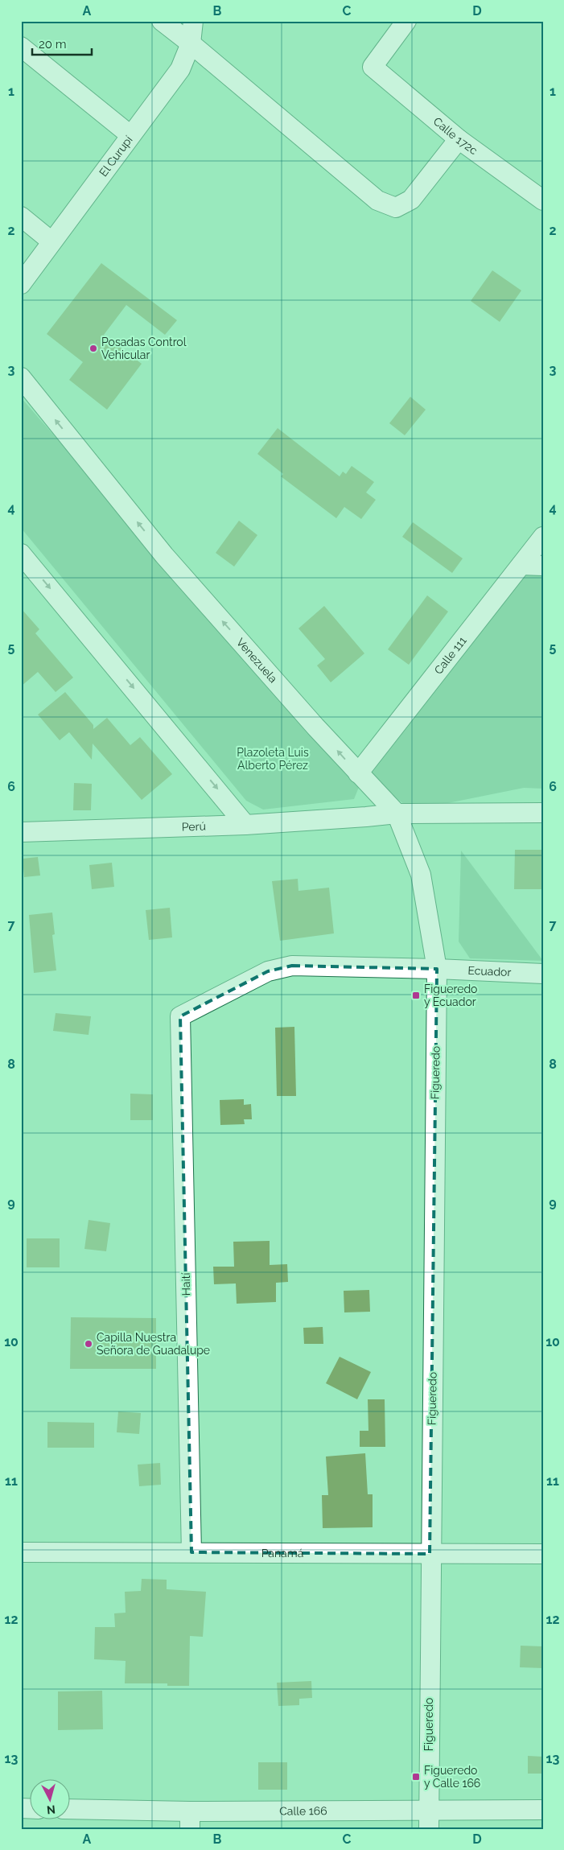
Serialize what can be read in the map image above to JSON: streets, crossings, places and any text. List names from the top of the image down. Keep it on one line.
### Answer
{"streets":{"street":["Calle 172c","El Curupí","Calle 111","Venezuela","Perú","Ecuador","Figueredo","Haití","Panamá","Calle 166"]},"crossings":[["Calle 111","Venezuela"],["Venezuela","Perú"],["Venezuela","Ecuador"],["Venezuela","Figueredo"],["Ecuador","Figueredo"],["Ecuador","Haití"],["Figueredo","Panamá"],["Figueredo","Calle 166"],["Haití","Panamá"]],"parks":["Plazoleta Luis Alberto Pérez"],"places":{"other":["Posadas Control Vehicular","Capilla Nuestra Señora de Guadalupe"],"transit":["Figueredo y Ecuador","Figueredo y Calle 166"]},"scale_bar":"20 m","north":"bottom","grid":{"columns":["A","B","C","D"],"rows":["1","2","3","4","5","6","7","8","9","10","11","12","13"]}}
